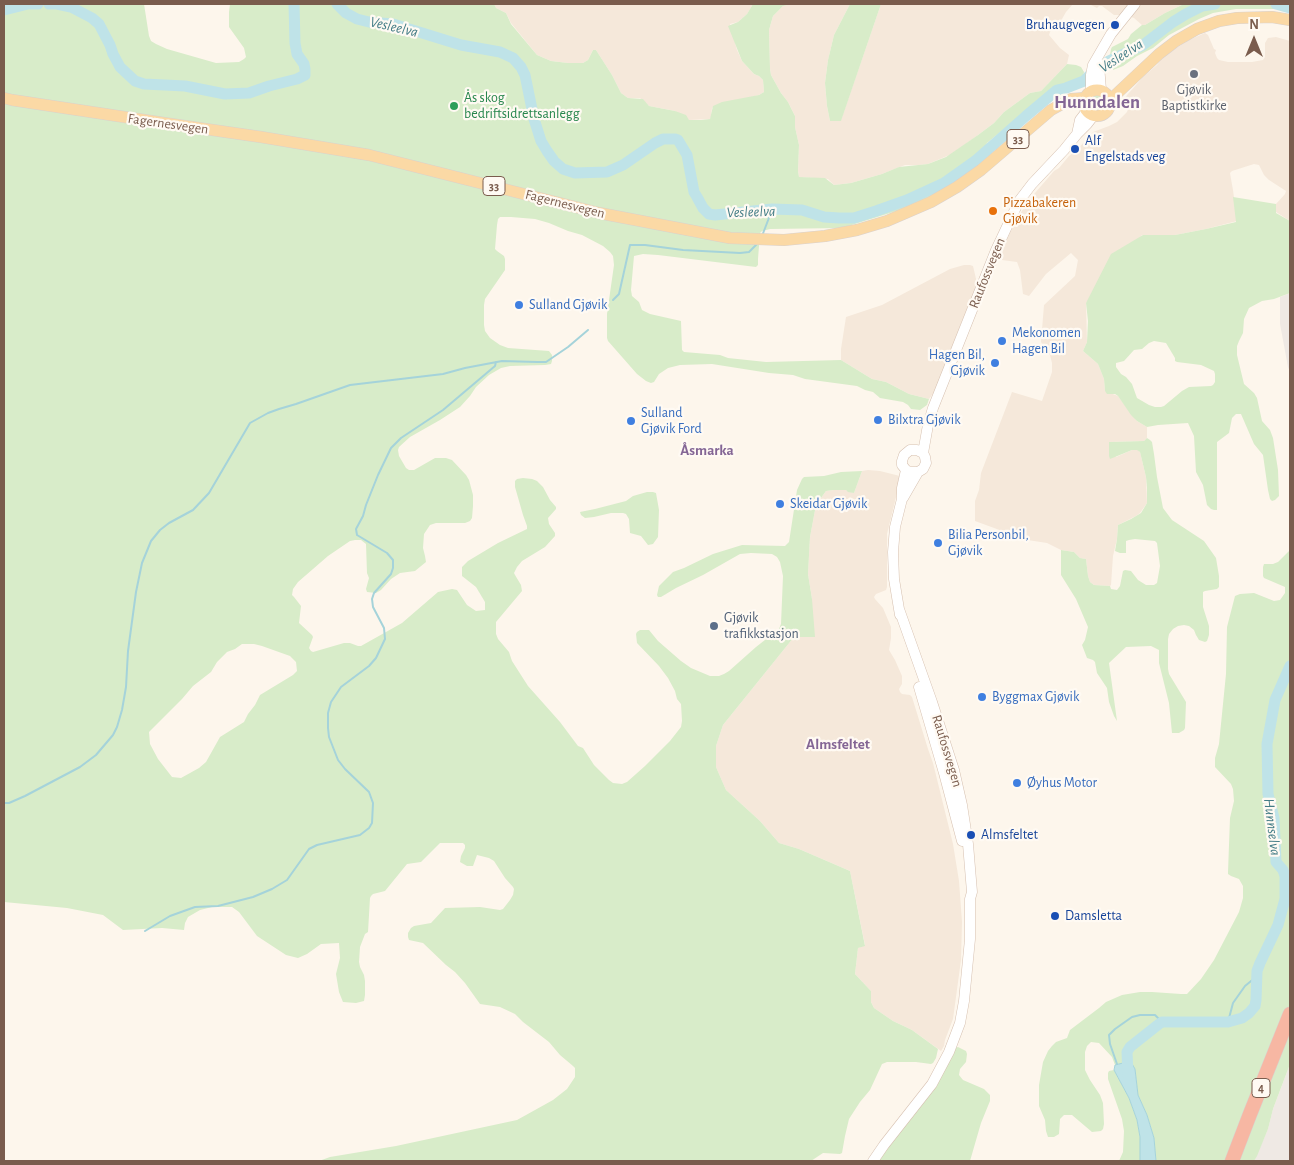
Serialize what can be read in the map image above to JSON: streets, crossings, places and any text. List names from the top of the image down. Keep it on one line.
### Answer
{"streets":{"highway":["4"],"main road":["Fagernesvegen","33","Raufossvegen"]},"crossings":[["Fagernesvegen","Raufossvegen"]],"districts":["Hunndalen","Åsmarka","Almsfeltet"],"water":["Vesleelva","Hunnselva"],"places":["Bruhaugvegen","Gjøvik Baptistkirke","Ås skog bedriftsidrettsanlegg","Alf Engelstads veg","Pizzabakeren Gjøvik","Sulland Gjøvik","Mekonomen Hagen Bil","Hagen Bil, Gjøvik","Bilxtra Gjøvik","Sulland Gjøvik Ford","Skeidar Gjøvik","Bilia Personbil, Gjøvik","Gjøvik trafikkstasjon","Byggmax Gjøvik","Øyhus Motor","Almsfeltet","Damsletta"],"north":"top"}
